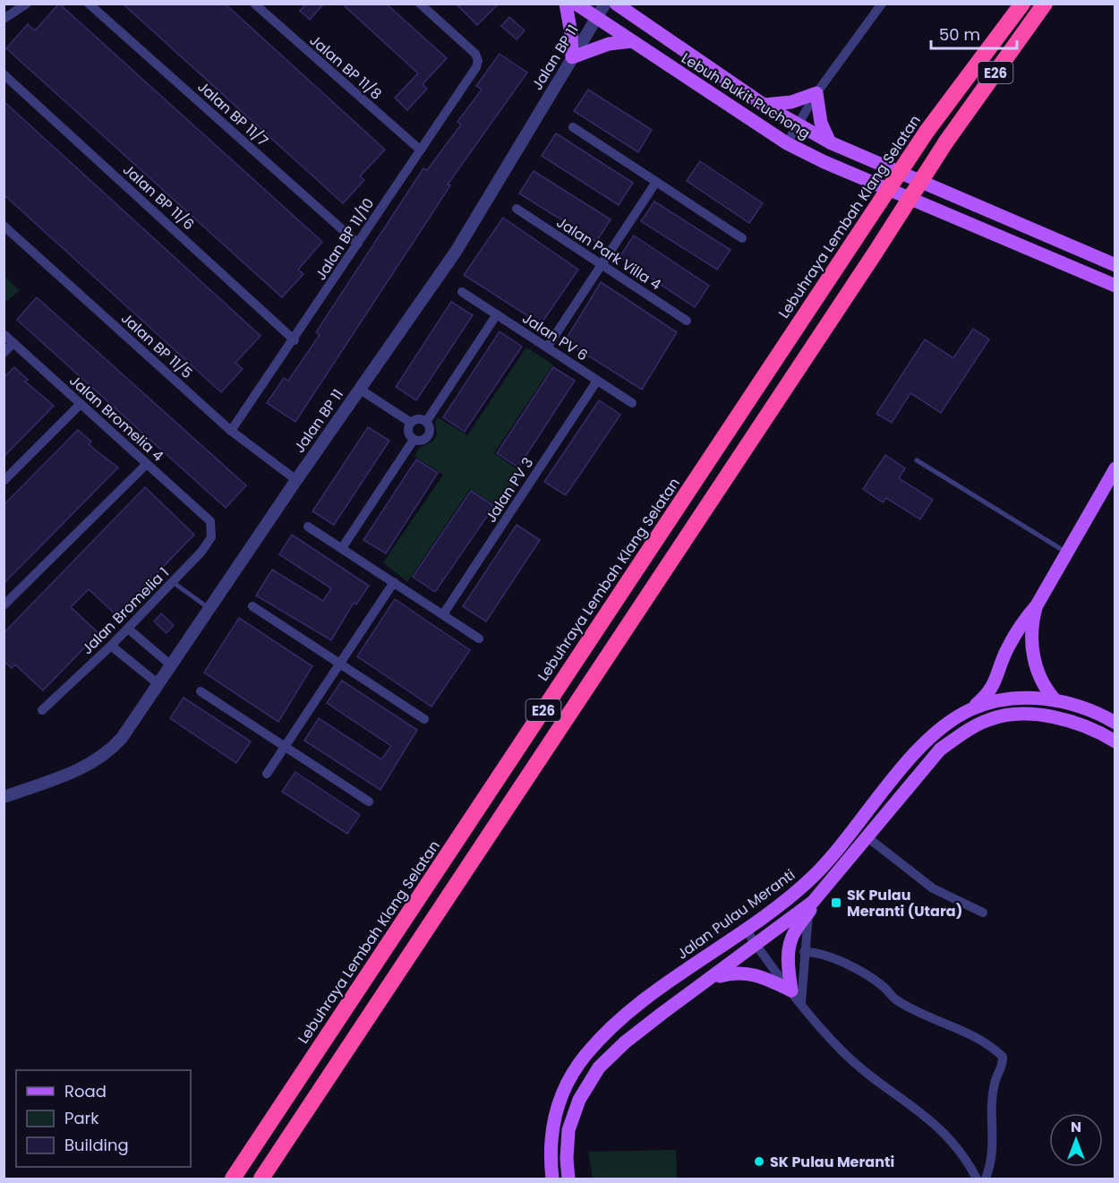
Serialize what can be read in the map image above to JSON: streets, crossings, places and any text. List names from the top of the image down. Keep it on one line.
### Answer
{"streets":{"highway":["E26","Lebuhraya Lembah Klang Selatan"],"main road":["Lebuh Bukit Puchong","Jalan Pulau Meranti"],"street":["Jalan BP 11","Jalan BP 11/8","Jalan BP 11/7","Jalan BP 11/6","Jalan BP 11/10","Jalan Park Villa 4","Jalan PV 6","Jalan BP 11/5","Jalan Bromelia 4","Jalan PV 3","Jalan Bromelia 1"]},"crossings":[["Jalan BP 11","Lebuh Bukit Puchong"],["Jalan BP 11","Jalan BP 11/5"],["Jalan BP 11/8","Jalan BP 11/10"],["Jalan BP 11/7","Jalan BP 11/10"],["Jalan BP 11/6","Jalan BP 11/10"],["Jalan BP 11/10","Jalan BP 11/5"],["Jalan PV 6","Jalan PV 3"],["Jalan Bromelia 4","Jalan Bromelia 1"]],"places":{"transit":["SK Pulau Meranti (Utara)"],"other":["SK Pulau Meranti"]},"legend":["Road","Park","Building"],"scale_bar":"50 m","north":"top"}
